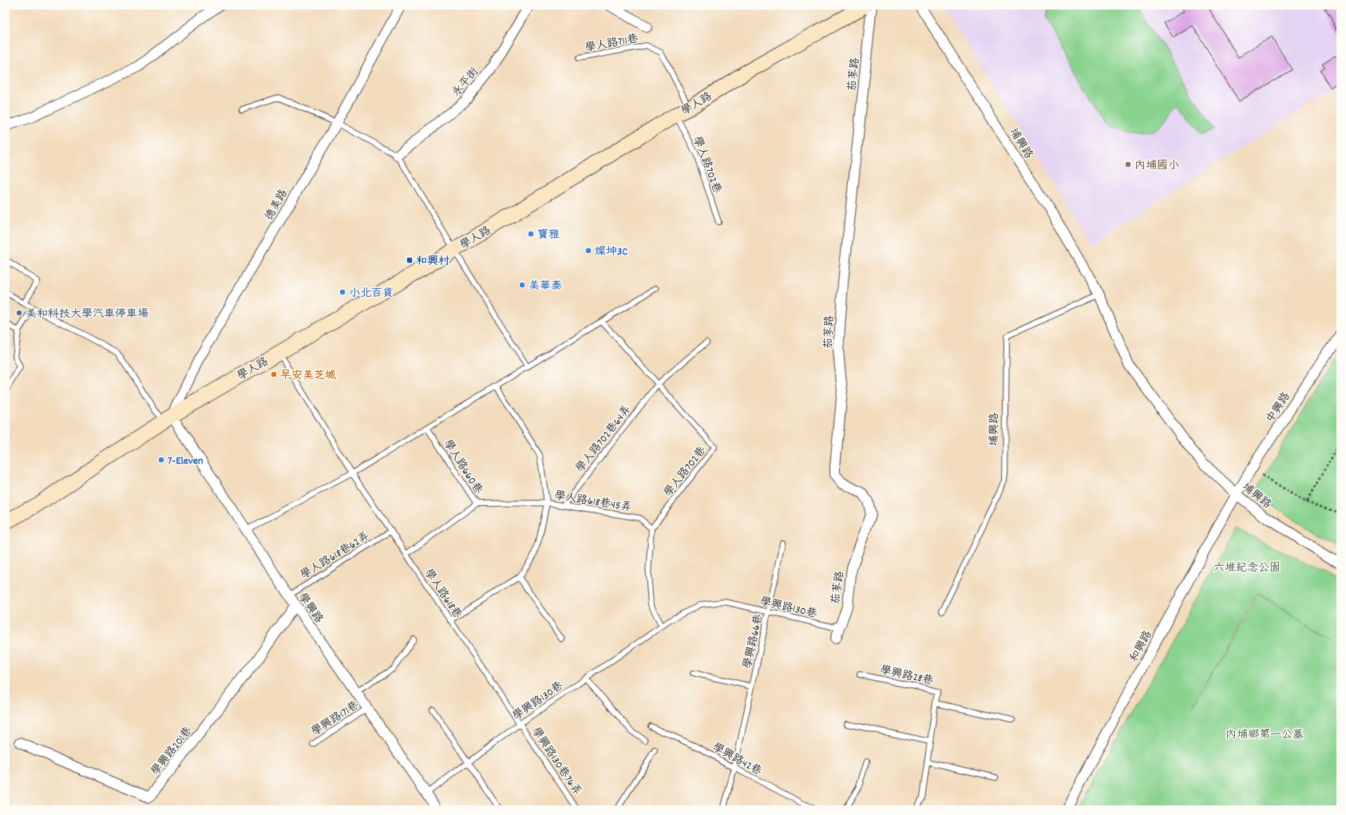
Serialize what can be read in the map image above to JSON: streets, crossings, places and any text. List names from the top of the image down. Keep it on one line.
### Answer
{"streets":{"main road":["學人路"],"street":["茄苳路","永平街","埔興路","德美路","中興路","學興路","和興路","學興路201巷"],"lane":["學人路711巷","學人路702巷","學人路702巷64弄","學人路660巷","學人路618巷45弄","學人路618巷62弄","學人路618巷","學興路130巷","學興路66巷","學興路28巷","學興路171巷","學興路42巷","學興路130巷76弄"]},"crossings":[["學人路711巷","學人路"],["茄苳路","學興路130巷"],["學人路","學人路702巷"],["學人路","德美路"],["學人路","學人路618巷"],["學人路","學興路"],["埔興路","中興路"],["埔興路","和興路"],["學人路702巷","學人路702巷64弄"],["學人路702巷","學人路618巷45弄"],["德美路","學興路"],["中興路","和興路"],["學人路702巷64弄","學人路618巷45弄"],["學人路660巷","學人路618巷45弄"],["學人路618巷62弄","學人路618巷"],["學人路618巷62弄","學興路"],["學人路618巷","學興路130巷"],["學人路618巷","學興路130巷76弄"],["學興路130巷","學興路"],["學興路130巷","學興路66巷"],["學興路130巷","學興路130巷76弄"],["學興路","學興路171巷"],["學興路","學興路201巷"],["學興路66巷","學興路42巷"]],"parks":["六堆紀念公園","內埔鄉第一公墓"],"places":{"other":["內埔國小","寶雅","燦坤3C","美華泰","小北百貨","美和科技大學汽車停車場","早安美芝城","7-Eleven"],"transit":["和興村"]}}
